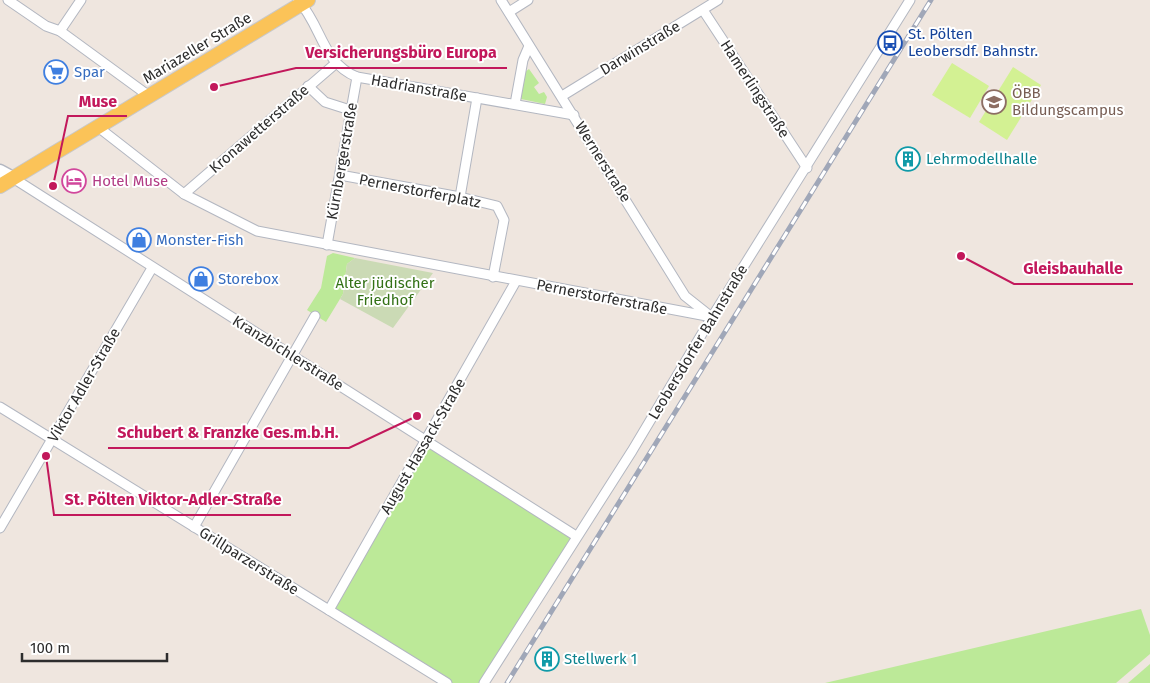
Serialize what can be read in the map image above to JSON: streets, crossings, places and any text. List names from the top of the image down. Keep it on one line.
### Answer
{"streets":{"main road":["Mariazeller Straße"],"street":["Darwinstraße","Hadrianstraße","Hamerlingstraße","Kronawetterstraße","Kürnbergerstraße","Wernerstraße","Pernerstorferplatz","Pernerstorferstraße","Leobersdorfer Bahnstraße","Kranzbichlerstraße","Viktor Adler-Straße","August Hassack-Straße","Grillparzerstraße"]},"crossings":[["Mariazeller Straße","Kranzbichlerstraße"],["Darwinstraße","Hamerlingstraße"],["Darwinstraße","Wernerstraße"],["Hadrianstraße","Kronawetterstraße"],["Hadrianstraße","Kürnbergerstraße"],["Hadrianstraße","Wernerstraße"],["Hamerlingstraße","Leobersdorfer Bahnstraße"],["Kürnbergerstraße","Pernerstorferplatz"],["Wernerstraße","Pernerstorferstraße"],["Wernerstraße","Leobersdorfer Bahnstraße"],["Pernerstorferplatz","Pernerstorferstraße"],["Pernerstorferstraße","Leobersdorfer Bahnstraße"],["Pernerstorferstraße","August Hassack-Straße"],["Leobersdorfer Bahnstraße","Kranzbichlerstraße"],["Kranzbichlerstraße","Viktor Adler-Straße"],["Kranzbichlerstraße","August Hassack-Straße"],["Viktor Adler-Straße","Grillparzerstraße"],["August Hassack-Straße","Grillparzerstraße"]],"parks":["Alter jüdischer Friedhof"],"places":{"bus stop":["St. Pölten Leobersdf. Bahnstr."],"supermarket":["Spar"],"other":["Versicherungsbüro Europa","Muse","Gleisbauhalle","Schubert & Franzke Ges.m.b.H.","St. Pölten Viktor-Adler-Straße"],"school or university":["ÖBB Bildungscampus"],"building":["Lehrmodellhalle","Stellwerk 1"],"hotel":["Hotel Muse"],"shop":["Monster-Fish","Storebox"]},"scale_bar":"100 m"}
